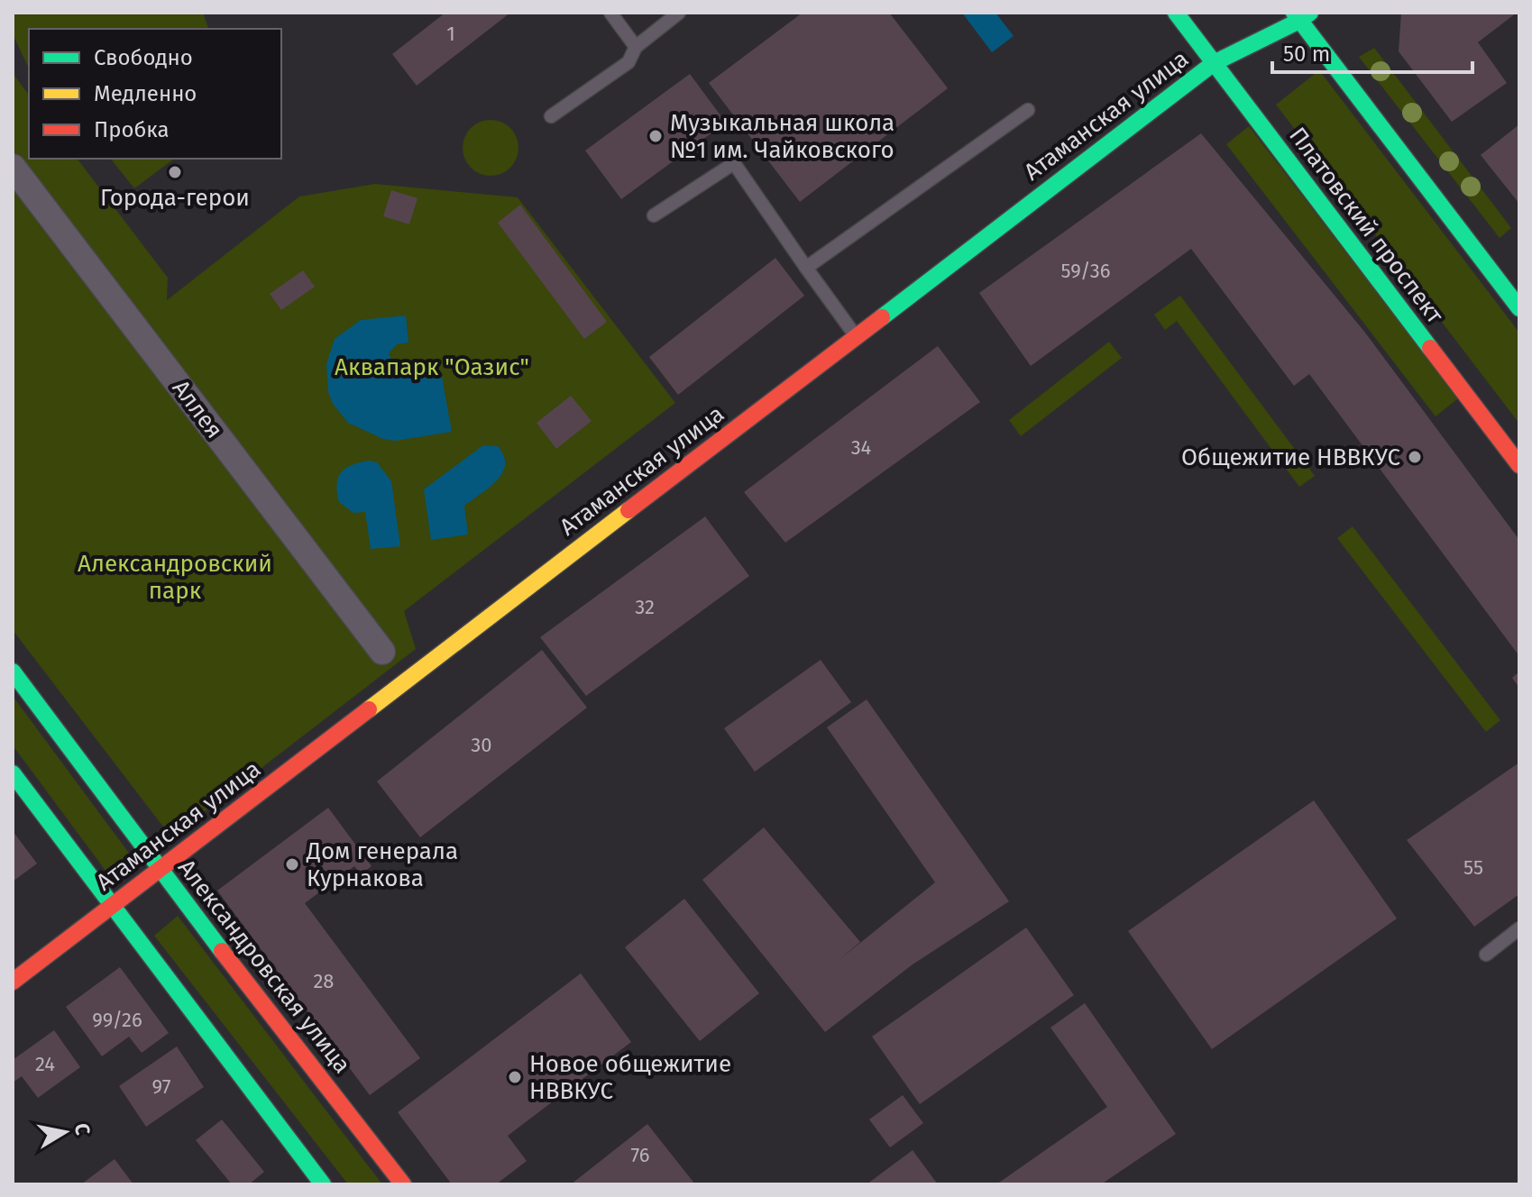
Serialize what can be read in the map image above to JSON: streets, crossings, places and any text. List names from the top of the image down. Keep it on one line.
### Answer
{"streets":{"street":["Атаманская улица","Платовский проспект","Аллея","Александровская улица"]},"crossings":[["Атаманская улица","Платовский проспект"],["Атаманская улица","Александровская улица"]],"parks":["Аквапарк \"Оазис\"","Александровский парк"],"places":["Музыкальная школа №1 им. Чайковского","Города-герои","Общежитие НВВКУС","Дом генерала Курнакова","Новое общежитие НВВКУС"],"house_numbers":["1","59/36","34","32","30","55","28","99/26","24","97","76"],"legend":["Свободно","Медленно","Пробка"],"scale_bar":"50 m","north":"right"}
